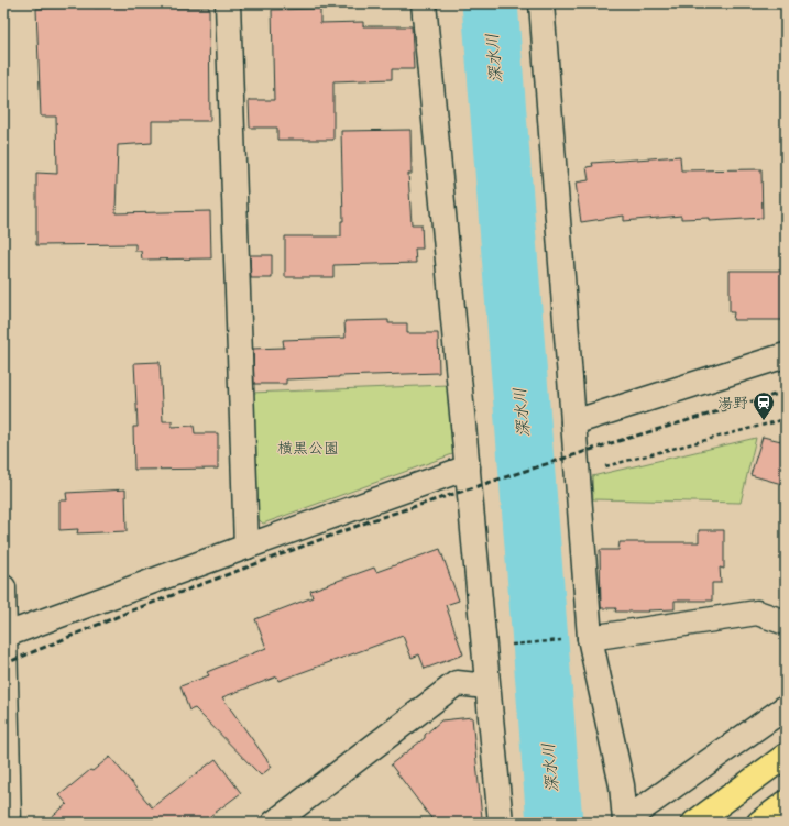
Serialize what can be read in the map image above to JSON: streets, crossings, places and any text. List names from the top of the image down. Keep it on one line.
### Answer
{"water":["深水川"],"parks":["横黒公園"],"places":{"station":["湯野"]}}
